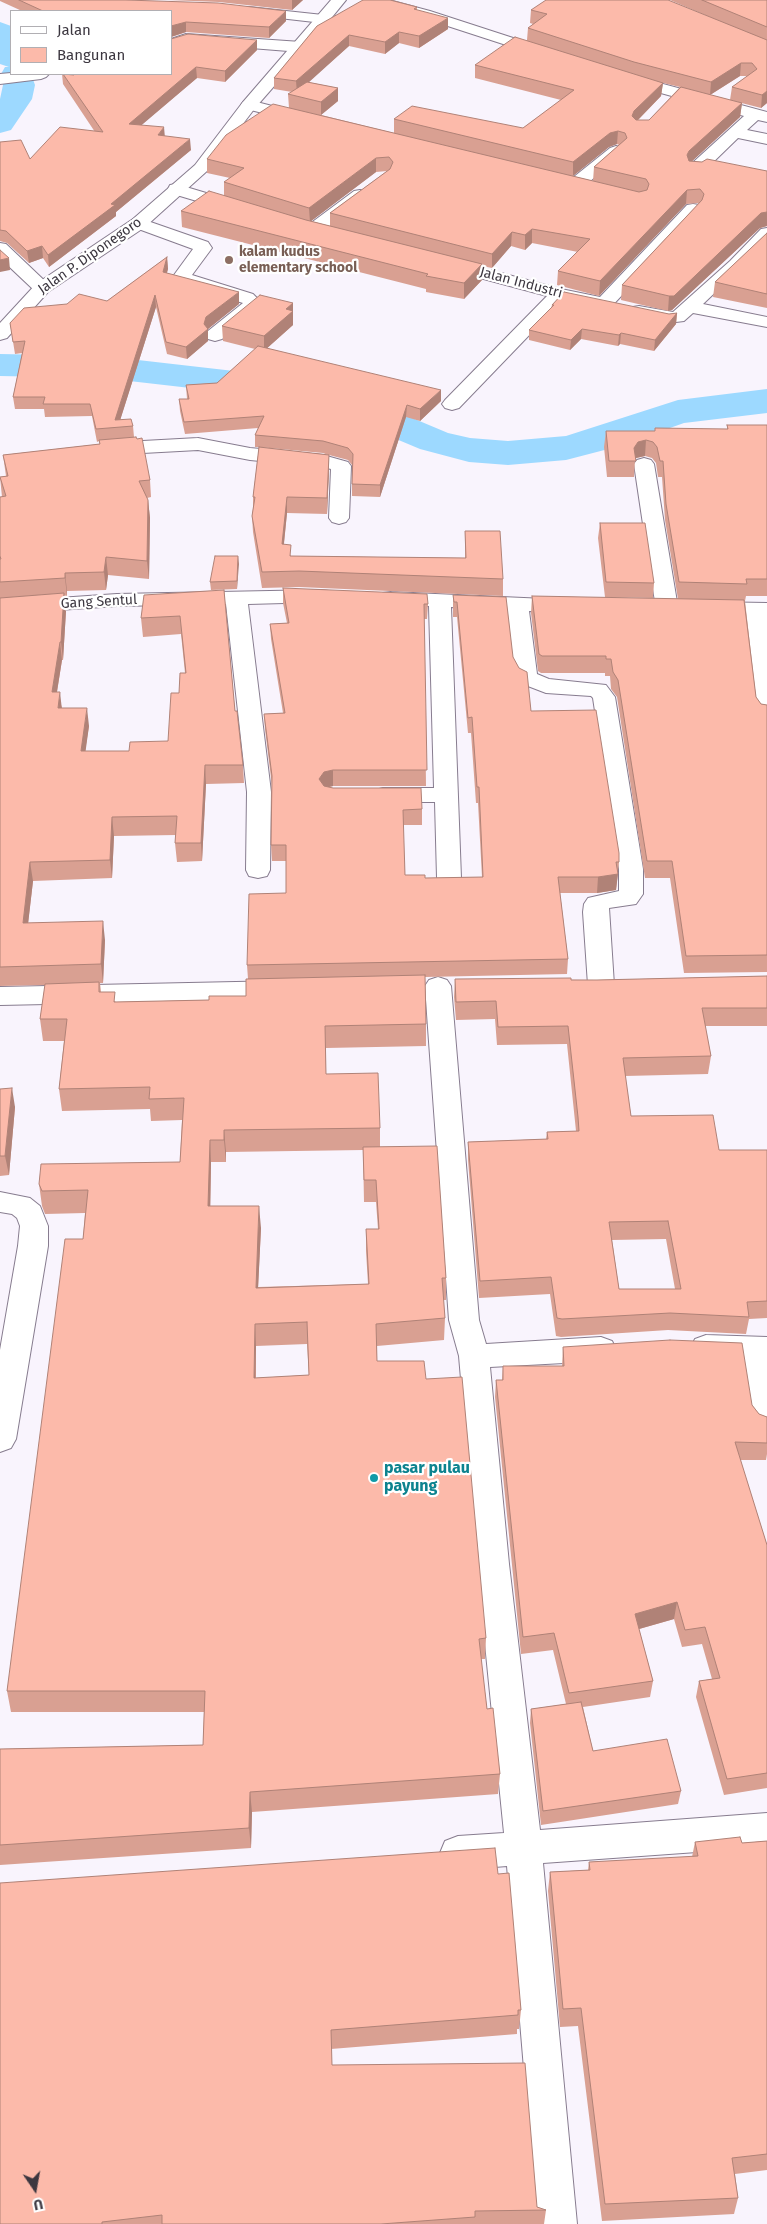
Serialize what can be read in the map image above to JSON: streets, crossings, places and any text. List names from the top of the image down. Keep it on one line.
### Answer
{"streets":{"street":["Jalan P. Diponegoro","Jalan Industri","Gang Sentul"]},"places":["kalam kudus elementary school","pasar pulau payung"],"legend":["Jalan","Bangunan"],"north":"bottom"}
